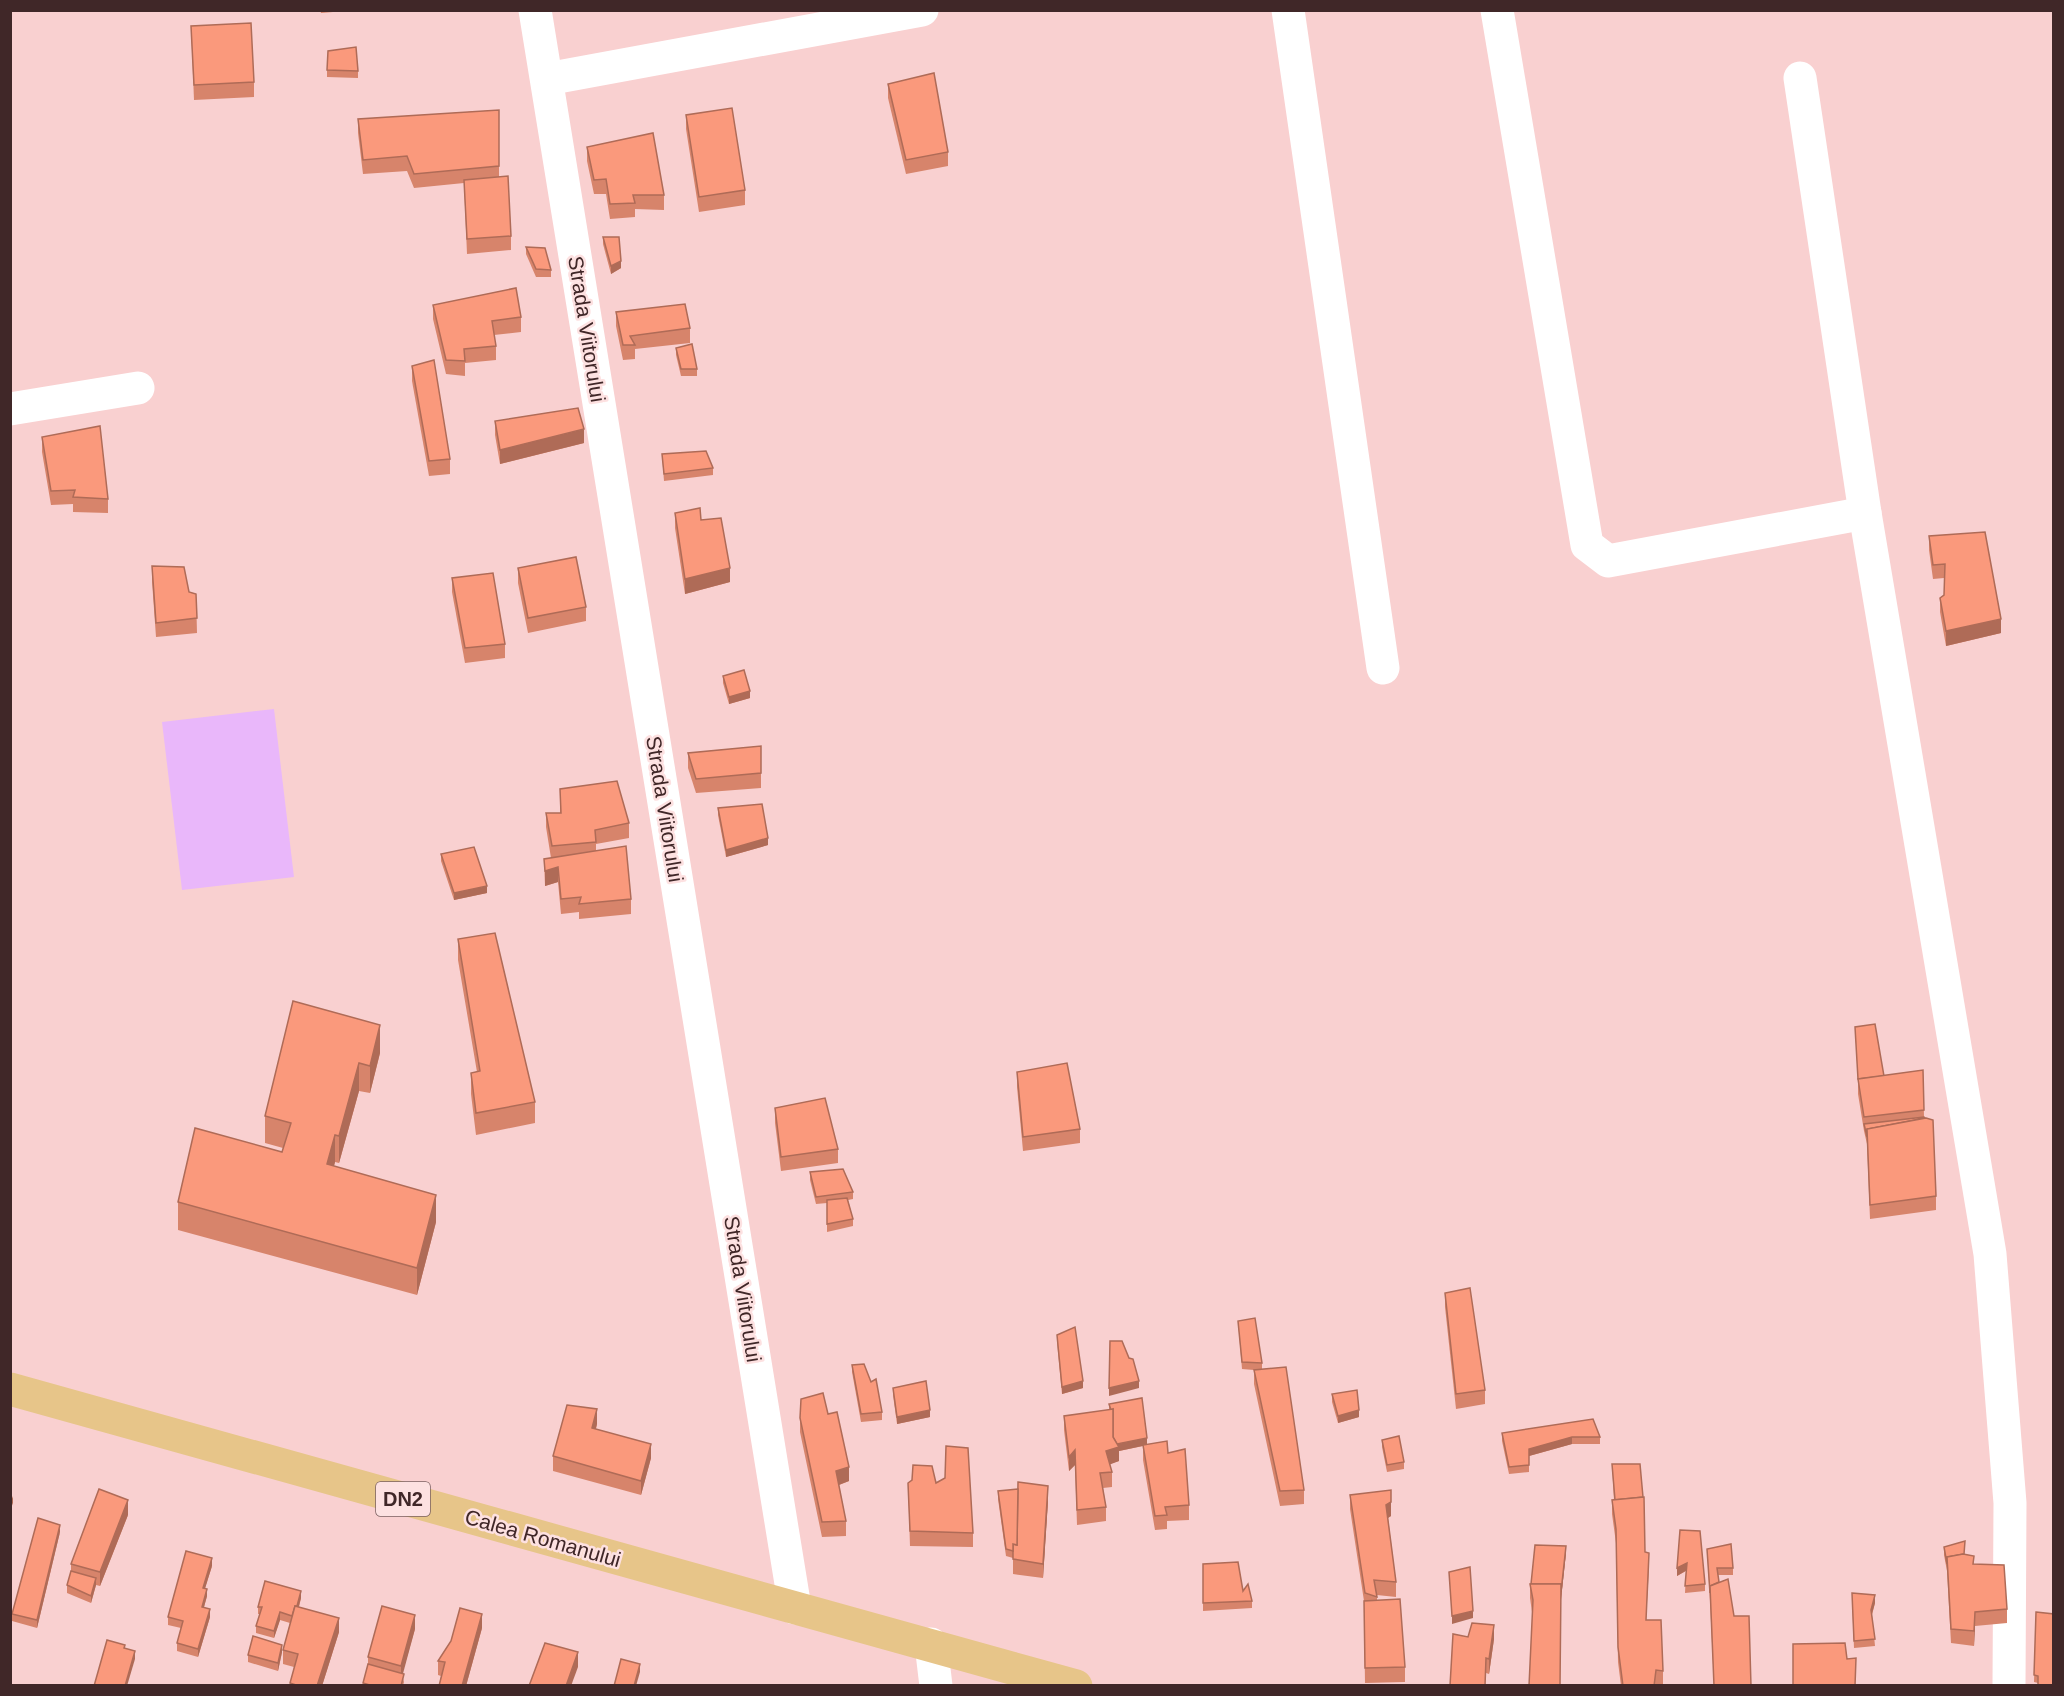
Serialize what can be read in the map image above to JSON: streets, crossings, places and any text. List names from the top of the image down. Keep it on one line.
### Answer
{"streets":{"main road":["DN2","Calea Romanului"],"street":["Strada Viitorului"]},"crossings":[["Strada Viitorului","Calea Romanului"]]}
